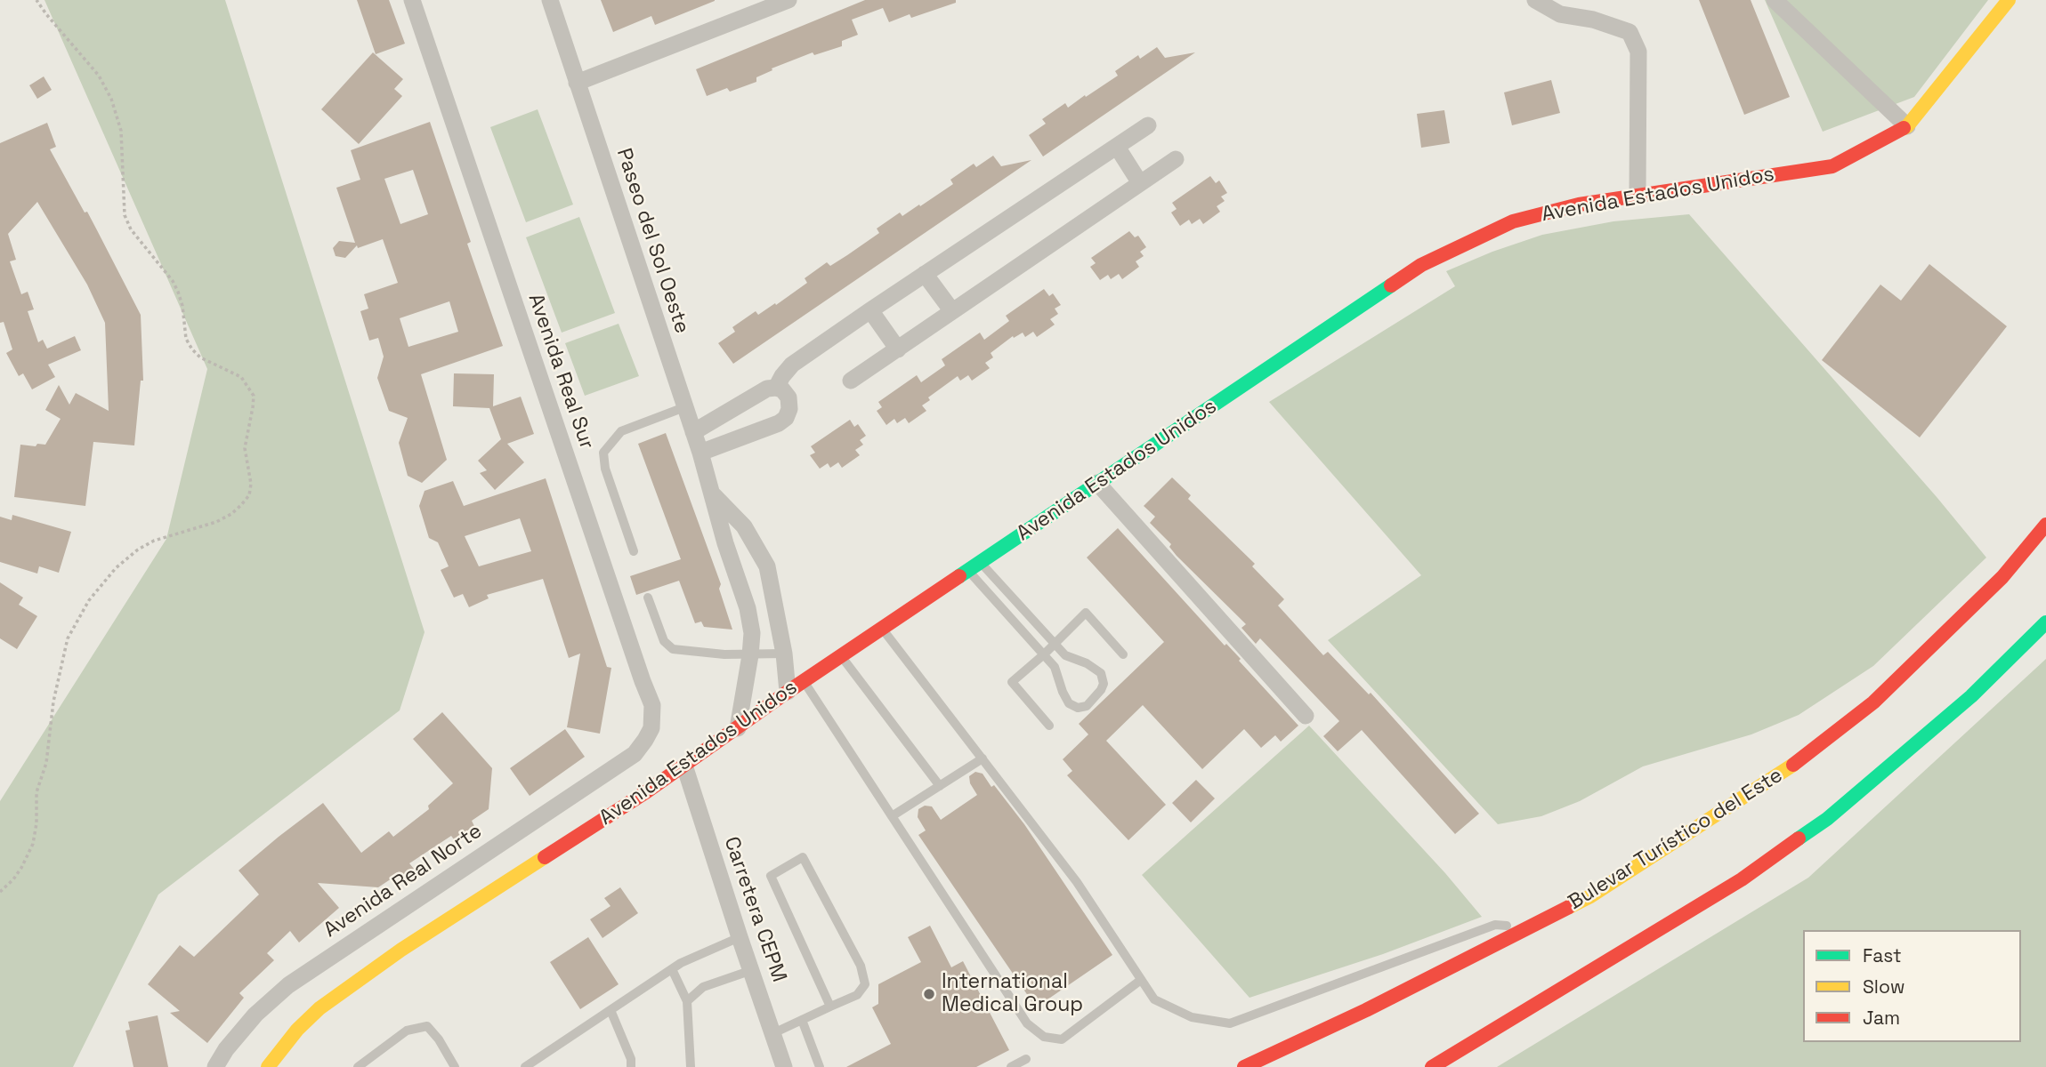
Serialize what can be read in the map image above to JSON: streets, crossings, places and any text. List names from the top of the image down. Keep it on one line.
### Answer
{"streets":{"main road":["Avenida Estados Unidos","Bulevar Turístico del Este"],"street":["Paseo del Sol Oeste","Avenida Real Sur","Avenida Real Norte","Carretera CEPM"]},"crossings":[["Avenida Estados Unidos","Paseo del Sol Oeste"],["Avenida Estados Unidos","Carretera CEPM"],["Avenida Real Sur","Avenida Real Norte"]],"places":["International Medical Group"],"legend":["Fast","Slow","Jam"]}
